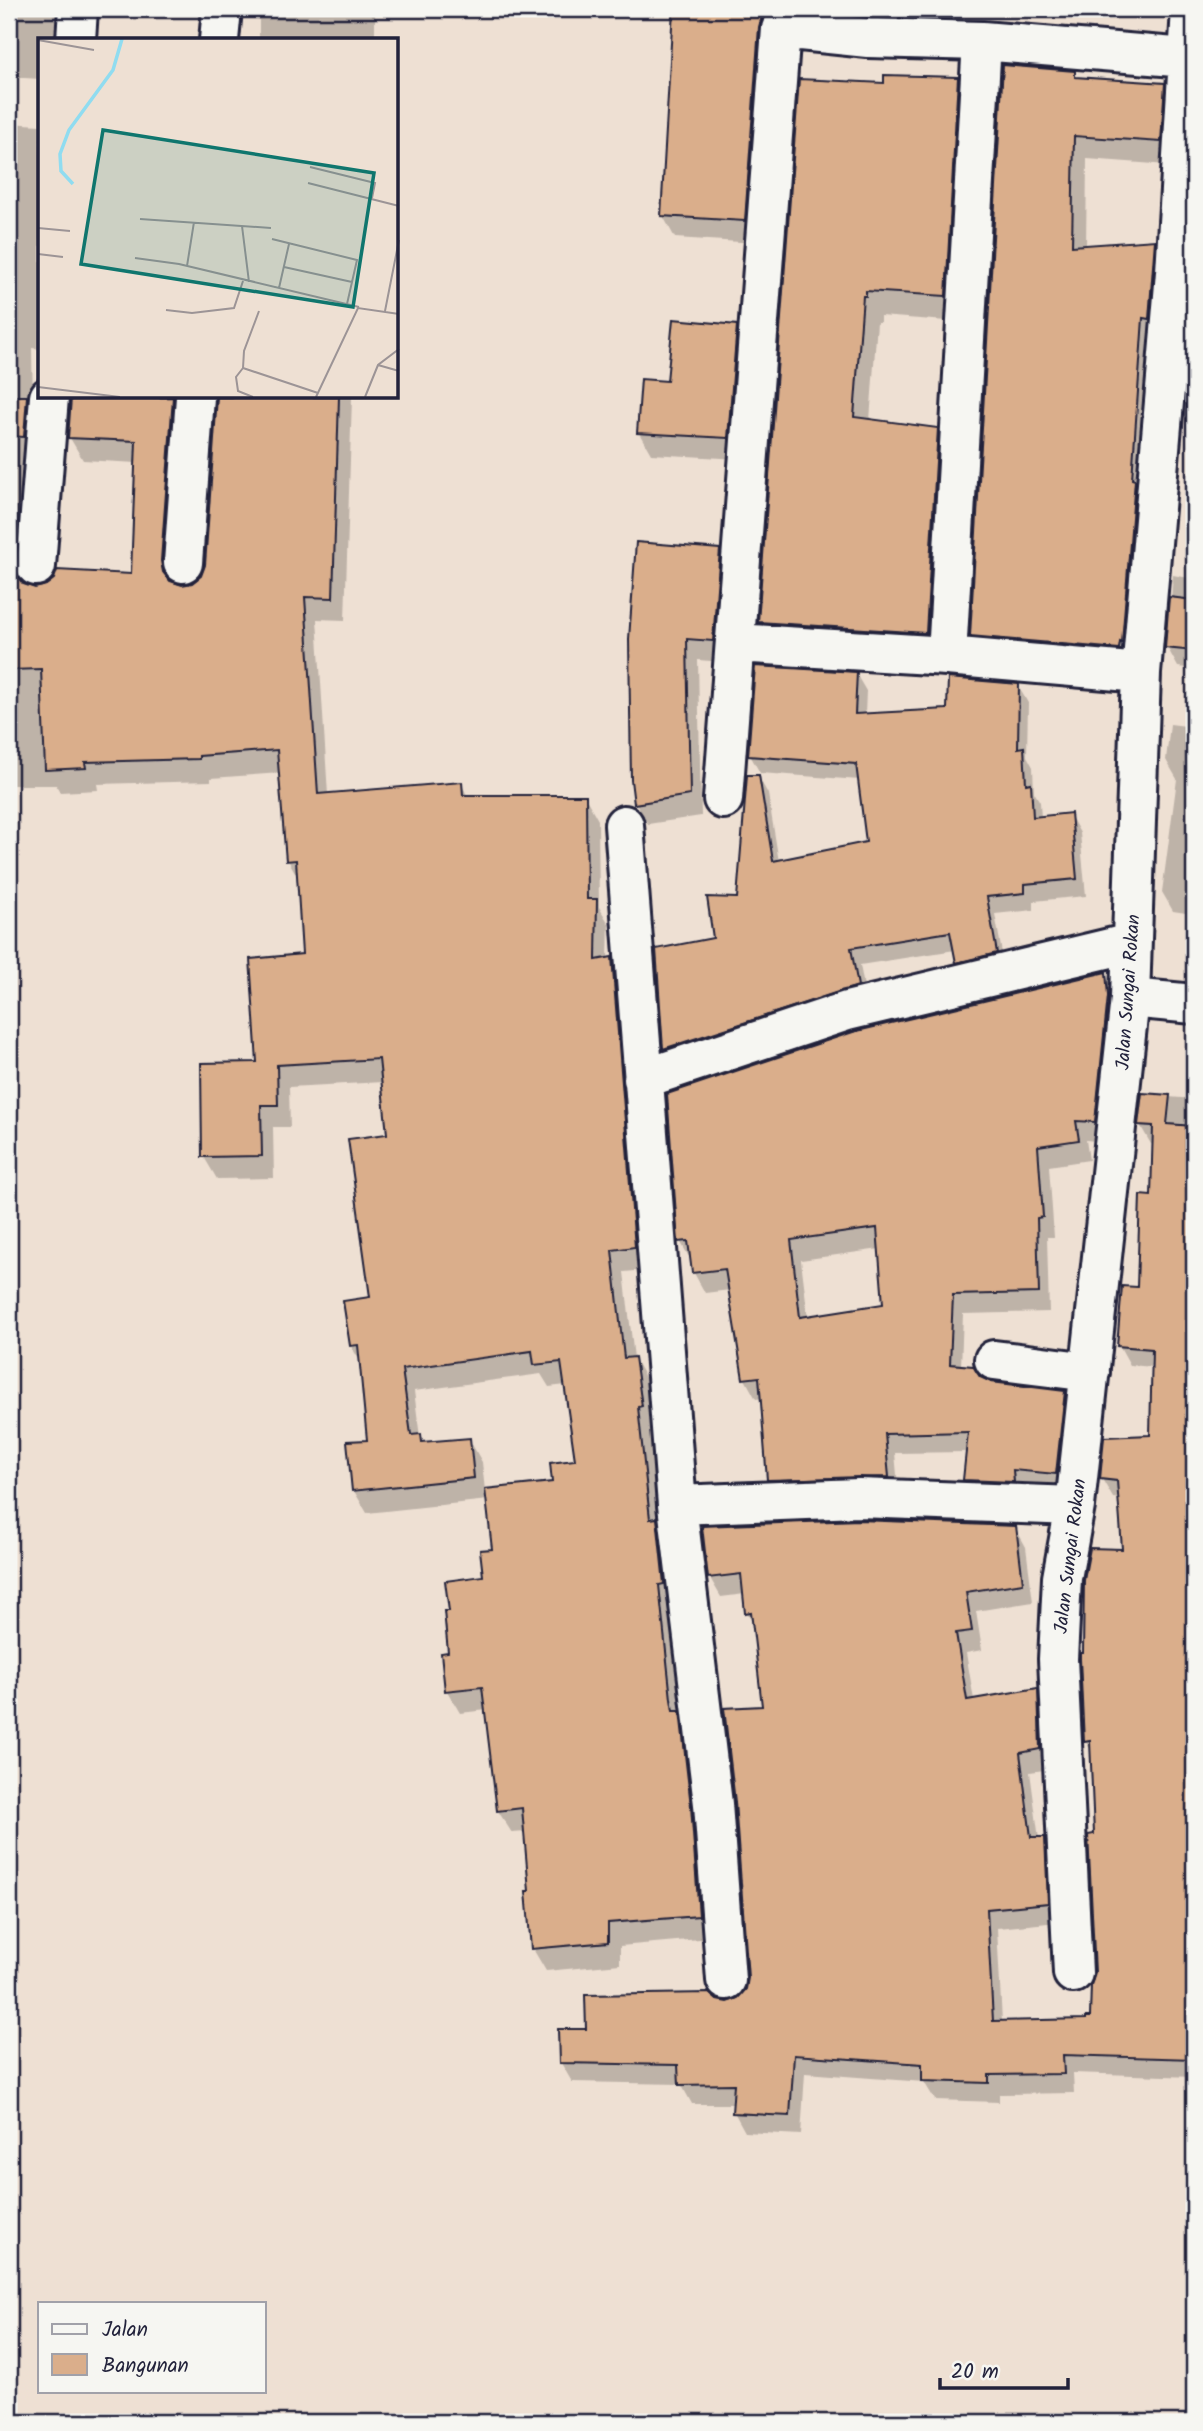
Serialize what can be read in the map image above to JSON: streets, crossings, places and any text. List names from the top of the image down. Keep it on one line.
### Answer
{"streets":{"street":["Jalan Sungai Rokan"]},"legend":["Jalan","Bangunan"],"scale_bar":"20 m"}
